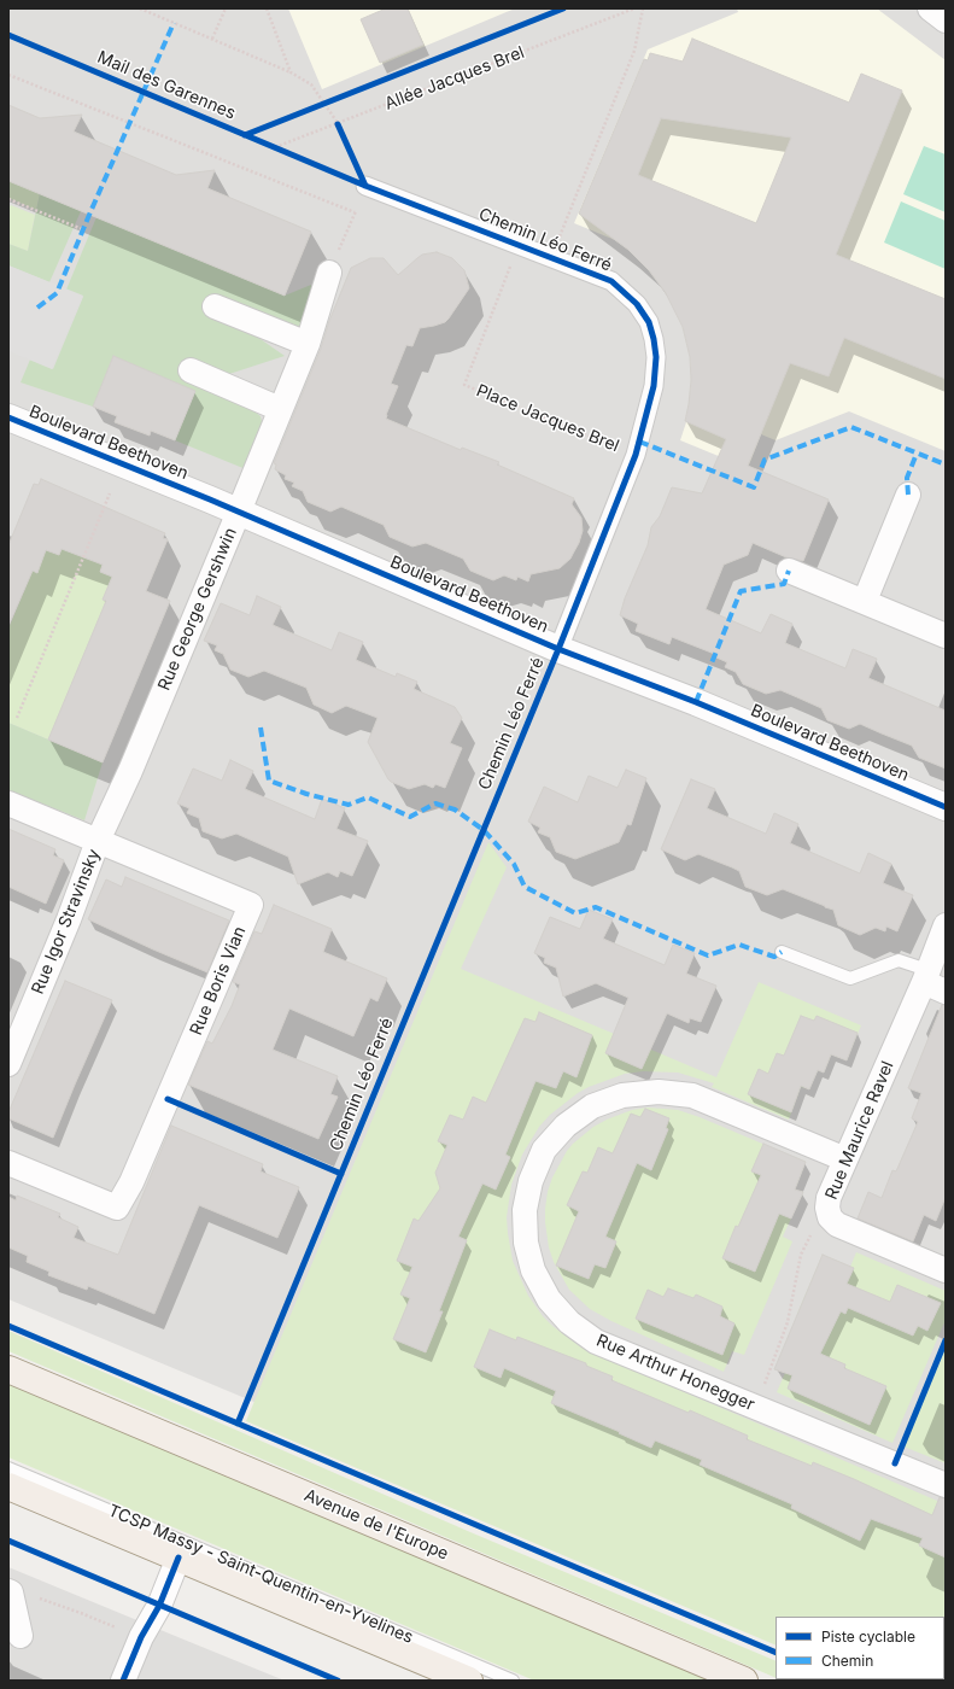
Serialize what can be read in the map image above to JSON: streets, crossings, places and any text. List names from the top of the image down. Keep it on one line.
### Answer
{"streets":{"main road":["Avenue de l'Europe"],"street":["Chemin Léo Ferré","Boulevard Beethoven","Rue George Gershwin","Rue Igor Stravinsky","Rue Boris Vian","Rue Maurice Ravel","Rue Arthur Honegger"],"lane":["TCSP Massy - Saint-Quentin-en-Yvelines"],"path":["Allée Jacques Brel","Place Jacques Brel"],"cycle path":["Mail des Garennes"]},"crossings":[["Chemin Léo Ferré","Place Jacques Brel"],["Chemin Léo Ferré","Boulevard Beethoven"],["Boulevard Beethoven","Rue George Gershwin"],["Rue George Gershwin","Rue Igor Stravinsky"],["Rue George Gershwin","Rue Boris Vian"],["Rue Igor Stravinsky","Rue Boris Vian"],["Rue Maurice Ravel","Rue Arthur Honegger"]],"legend":["Piste cyclable","Chemin"]}
